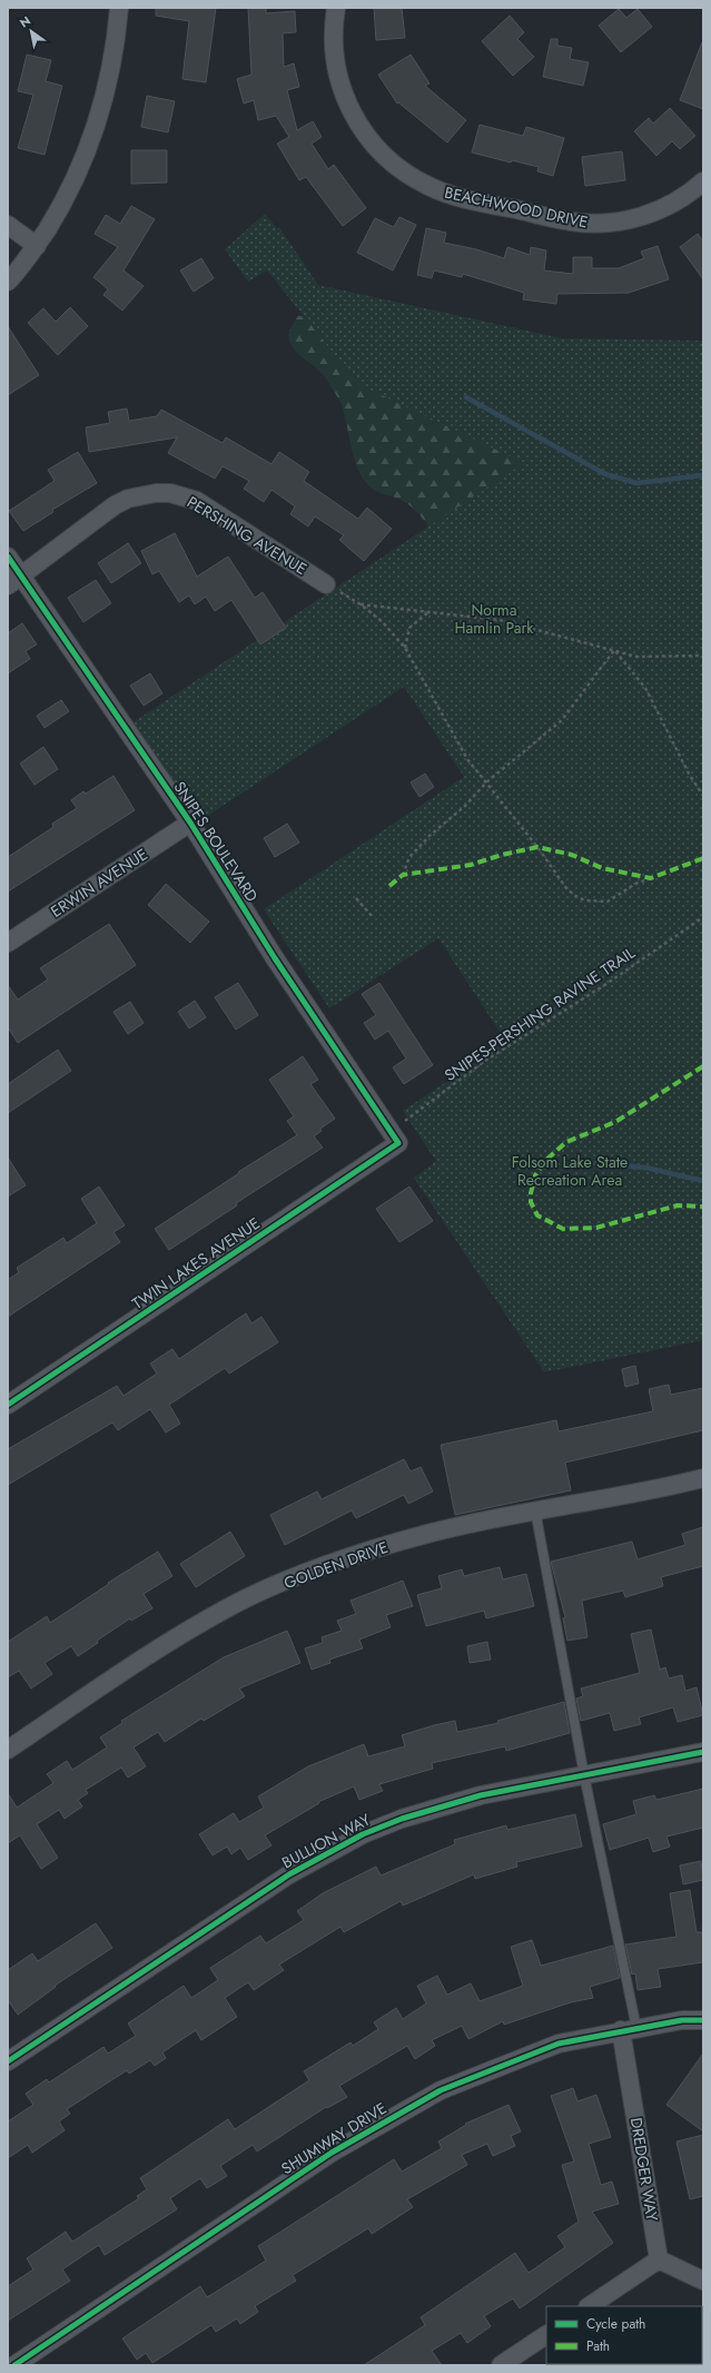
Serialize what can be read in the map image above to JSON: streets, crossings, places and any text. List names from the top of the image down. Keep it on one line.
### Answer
{"streets":{"street":["BEACHWOOD DRIVE","PERSHING AVENUE","SNIPES BOULEVARD","ERWIN AVENUE","TWIN LAKES AVENUE","GOLDEN DRIVE","BULLION WAY","SHUMWAY DRIVE","DREDGER WAY"],"path":["SNIPES-PERSHING RAVINE TRAIL"]},"crossings":[["PERSHING AVENUE","SNIPES BOULEVARD"],["SNIPES BOULEVARD","ERWIN AVENUE"],["SNIPES BOULEVARD","SNIPES-PERSHING RAVINE TRAIL"],["SNIPES BOULEVARD","TWIN LAKES AVENUE"],["SNIPES-PERSHING RAVINE TRAIL","TWIN LAKES AVENUE"],["SHUMWAY DRIVE","DREDGER WAY"]],"parks":["Norma Hamlin Park","Folsom Lake State Recreation Area"],"legend":["Cycle path","Path"],"north":"top left"}
